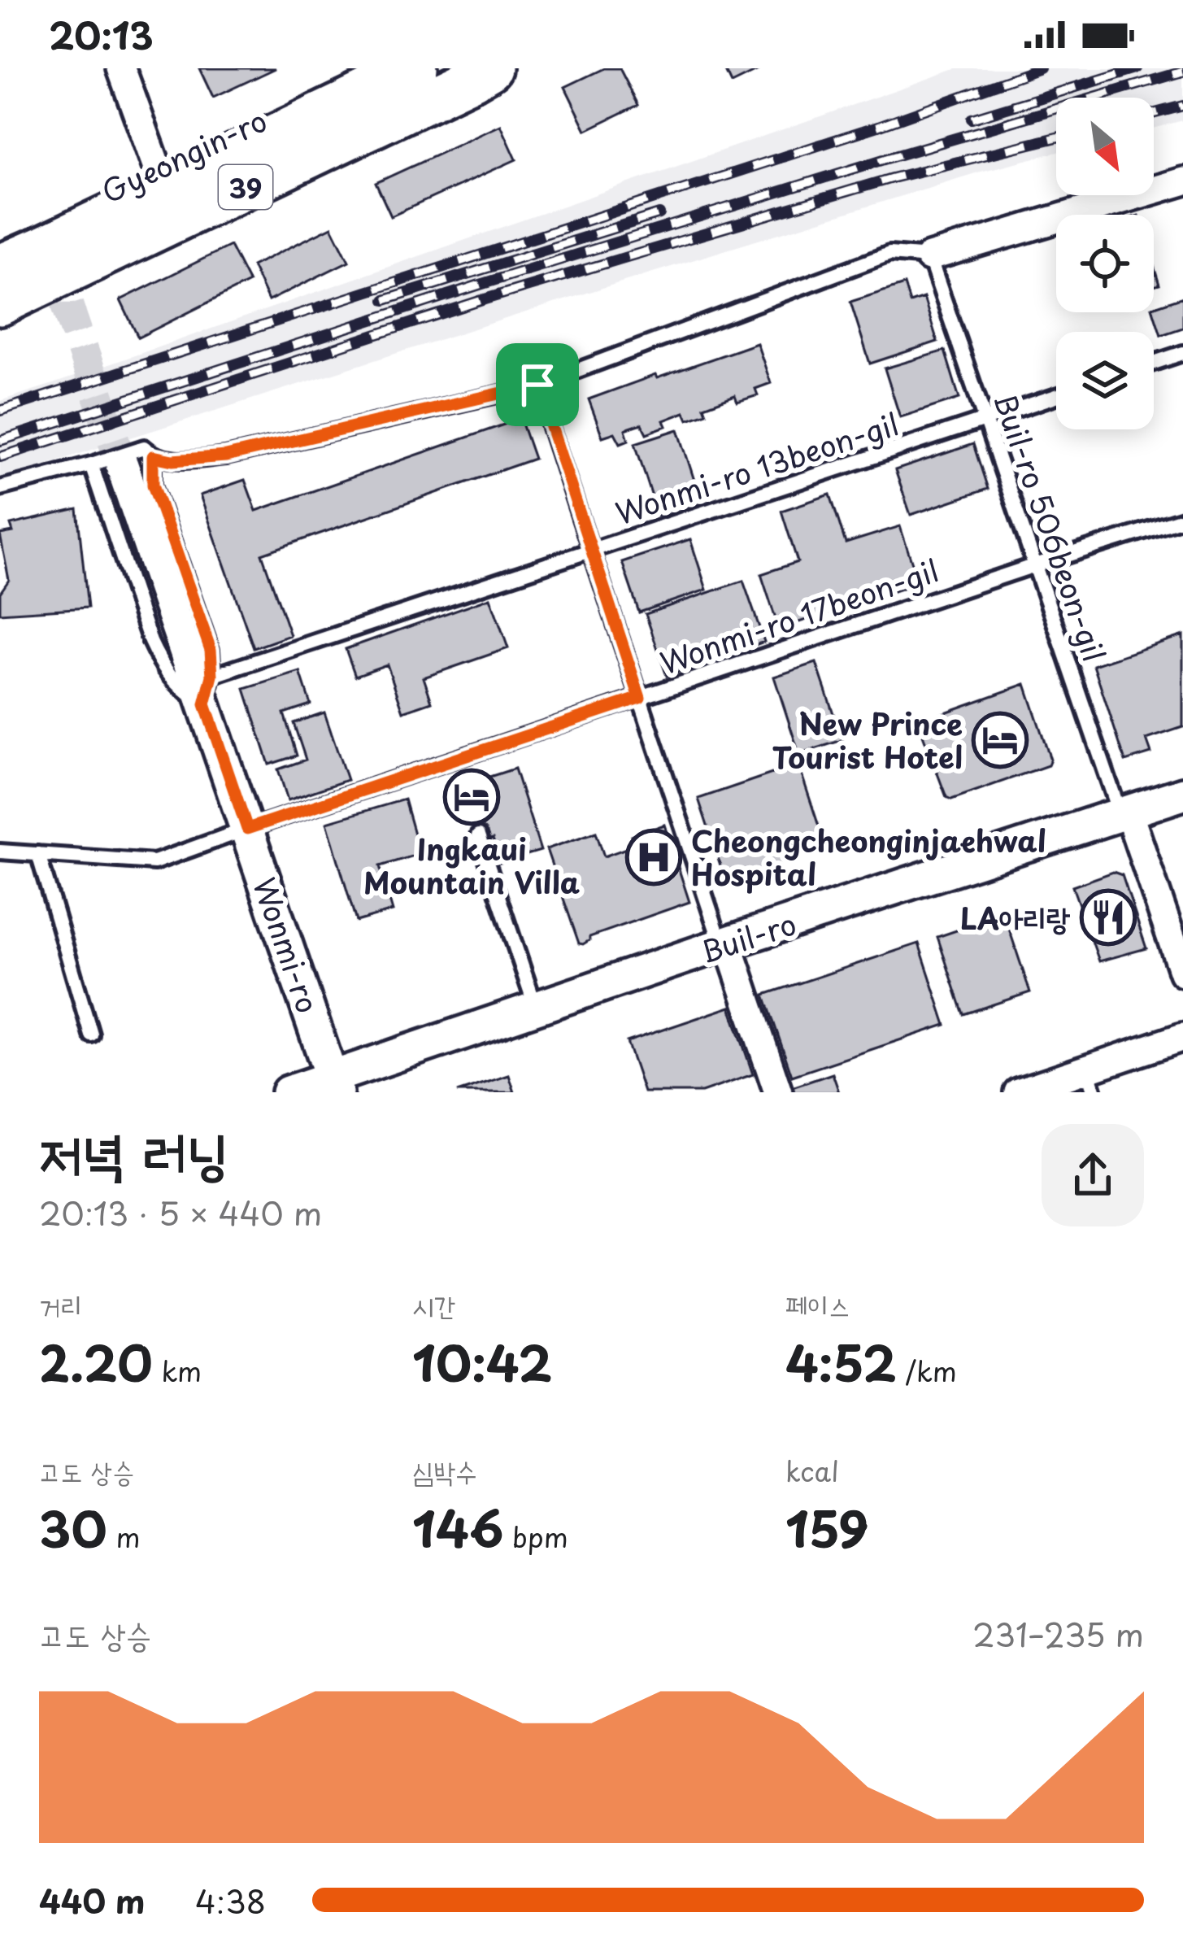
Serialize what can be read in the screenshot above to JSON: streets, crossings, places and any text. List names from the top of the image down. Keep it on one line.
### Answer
{"streets":{"main road":["Gyeongin-ro","39"],"street":["Buil-ro","Wonmi-ro"],"lane":["Wonmi-ro 13beon-gil","Buil-ro 506beon-gil","Wonmi-ro 17beon-gil"]},"crossings":[["Wonmi-ro 13beon-gil","Buil-ro 506beon-gil"],["Wonmi-ro 13beon-gil","Wonmi-ro"],["Buil-ro 506beon-gil","Wonmi-ro 17beon-gil"],["Buil-ro 506beon-gil","Buil-ro"],["Wonmi-ro 17beon-gil","Wonmi-ro"],["Buil-ro","Wonmi-ro"]],"places":{"hotel":["New Prince Tourist Hotel","Ingkaui Mountain Villa"],"hospital":["Cheongcheonginjaehwal Hospital"],"restaurant":["LA아리랑"]},"north":"bottom right","page":{"status":"20:13","heading":["저녁 러닝","20:13 · 5 × 440 m"],"stats":[["거리","2.20 km"],["시간","10:42"],["페이스","4:52 /km"],["고도 상승","30 m"],["심박수","146 bpm"],["kcal","159"]],"chart":["고도 상승","231–235 m"],"list":[{"name":"440 m","note":"4:38"}]}}
